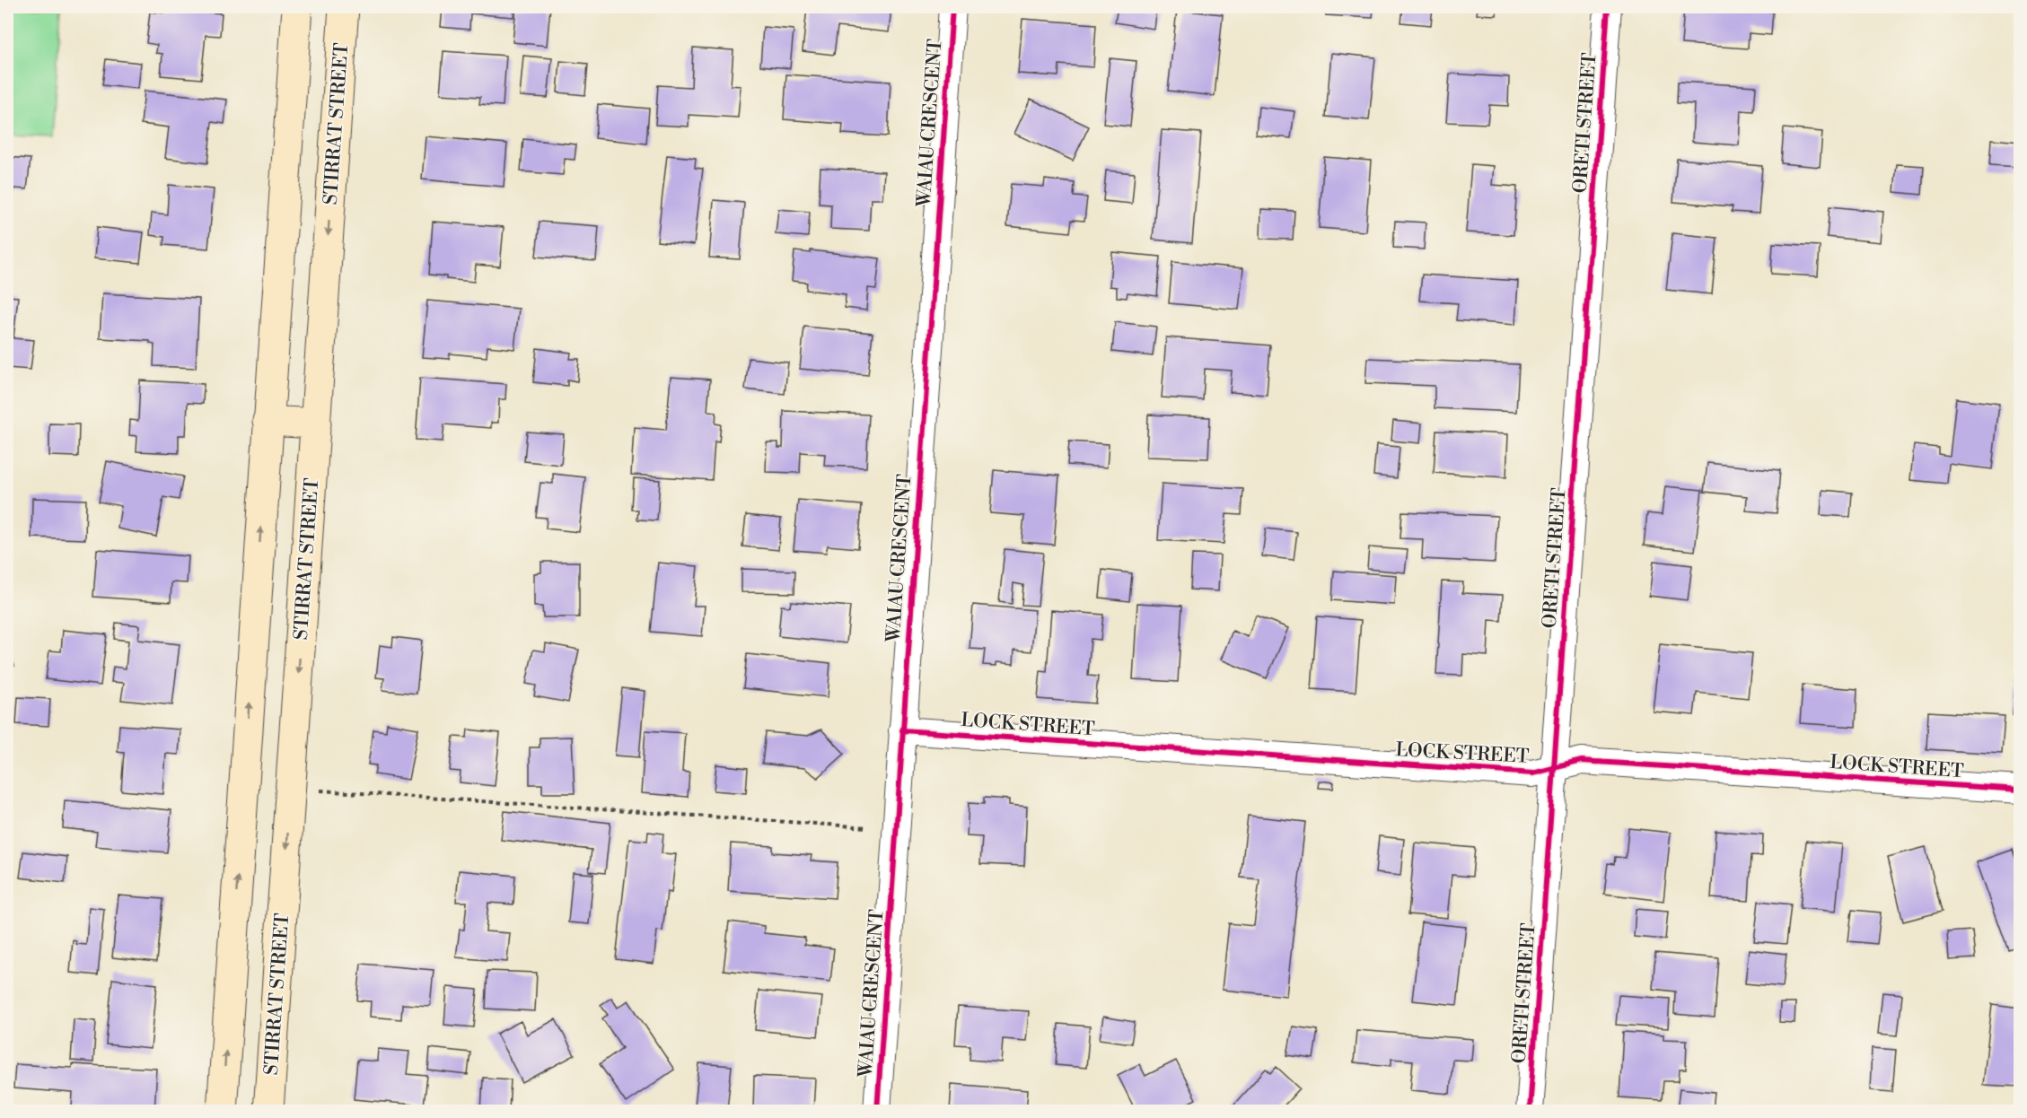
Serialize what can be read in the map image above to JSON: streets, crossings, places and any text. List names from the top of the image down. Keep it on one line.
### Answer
{"streets":{"street":["WAIAU CRESCENT","ORETI STREET","STIRRAT STREET","LOCK STREET"]},"crossings":[["WAIAU CRESCENT","LOCK STREET"],["ORETI STREET","LOCK STREET"]]}
